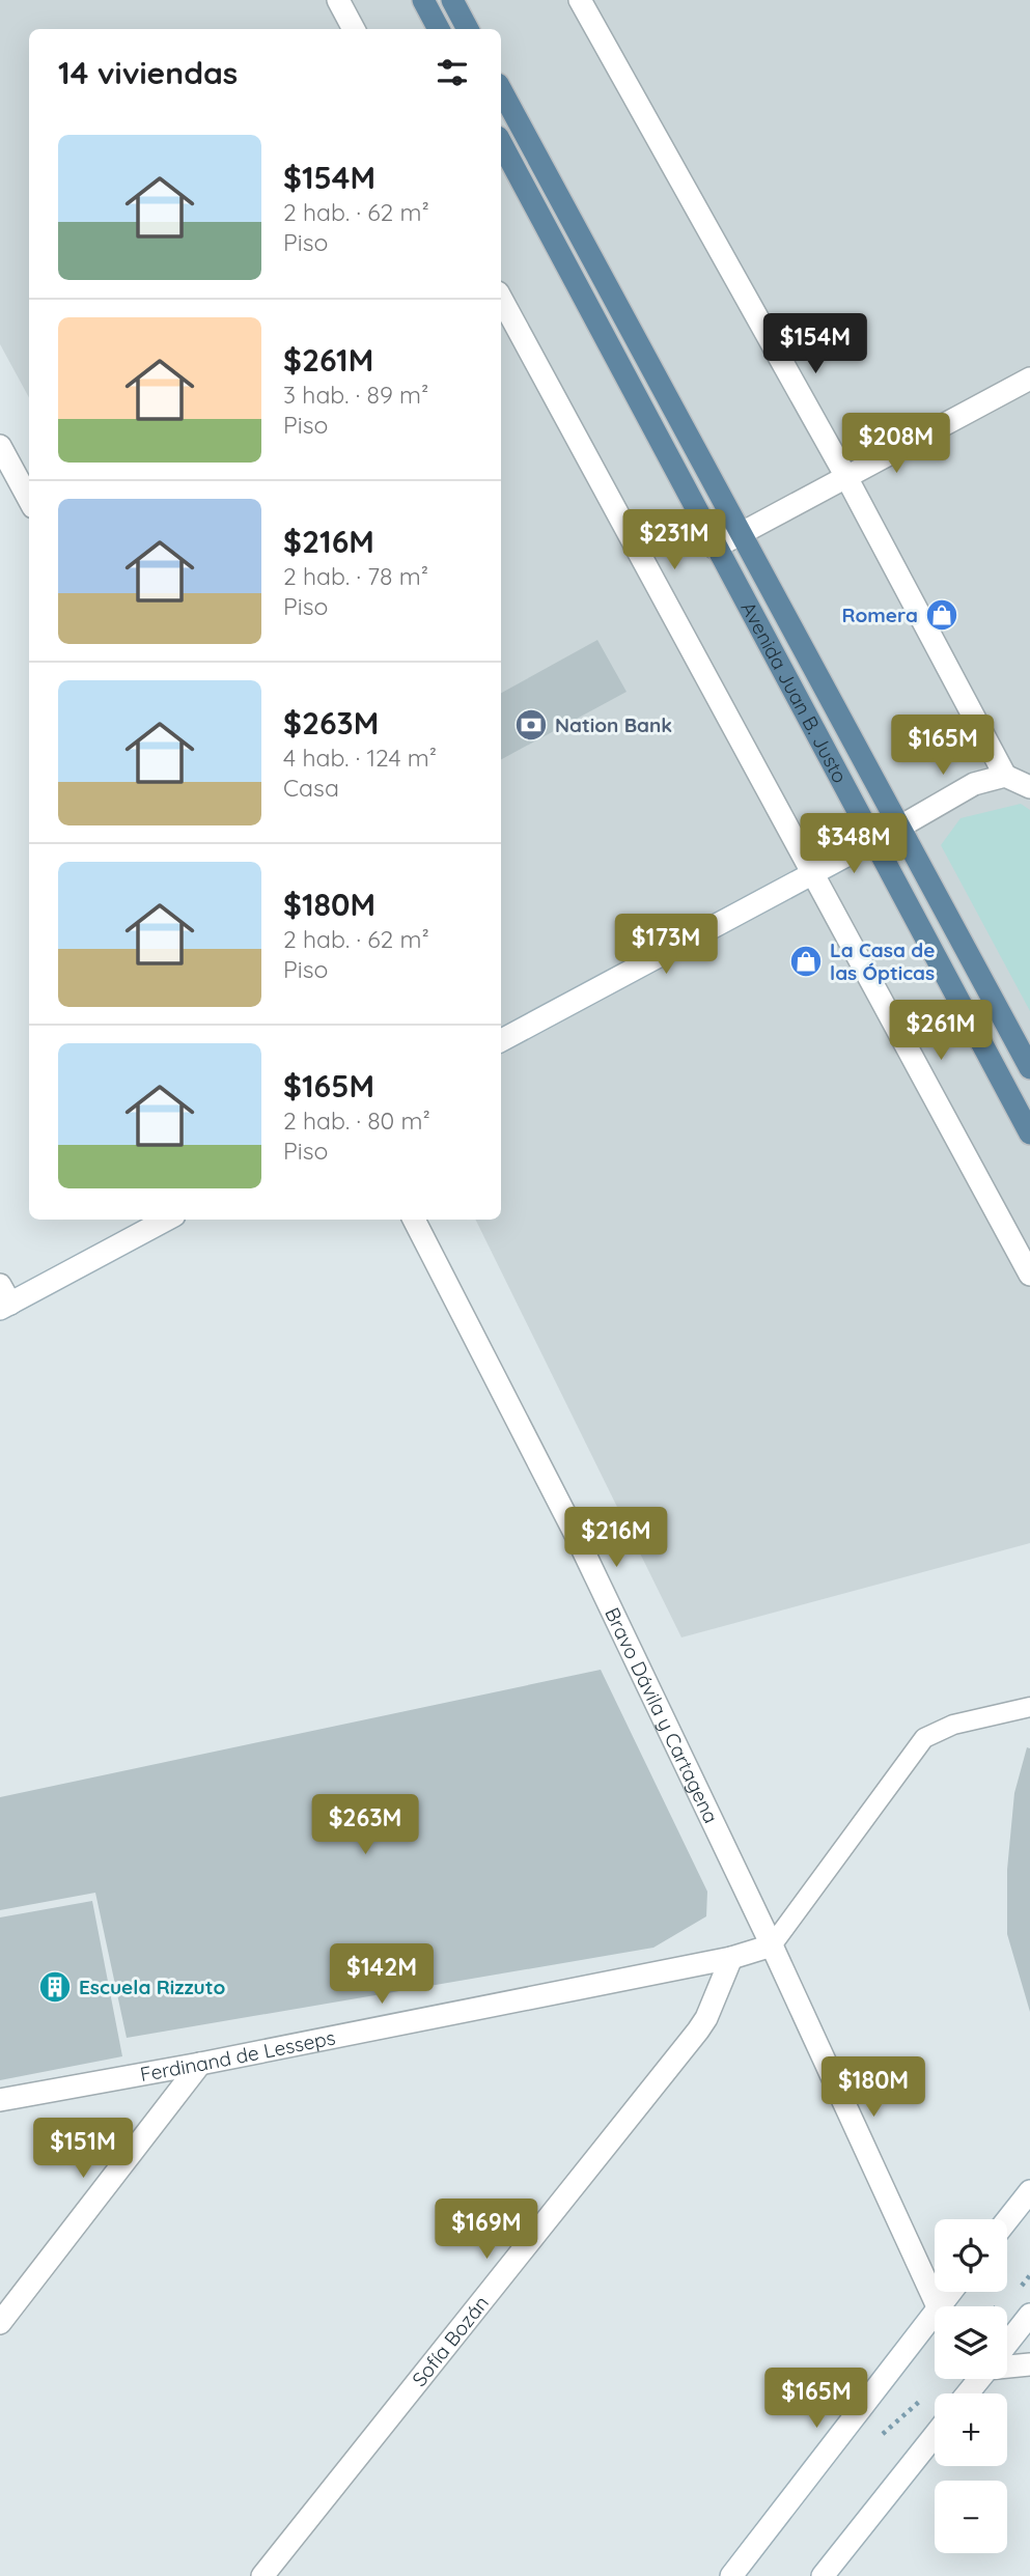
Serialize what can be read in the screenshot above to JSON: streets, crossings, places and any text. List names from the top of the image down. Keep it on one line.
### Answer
{"streets":{"main road":["Avenida Juan B. Justo"],"street":["Bravo Dávila y Cartagena","Ferdinand de Lesseps","Sofía Bozán"]},"crossings":[["Bravo Dávila y Cartagena","Ferdinand de Lesseps"],["Ferdinand de Lesseps","Sofía Bozán"]],"places":{"shop":["Romera","La Casa de las Ópticas"],"bank":["Nation Bank"],"building":["Escuela Rizzuto"]},"page":{"heading":"14 viviendas","list":[{"name":"$154M","note":"2 hab. · 62 m² · Piso"},{"name":"$261M","note":"3 hab. · 89 m² · Piso"},{"name":"$216M","note":"2 hab. · 78 m² · Piso"},{"name":"$263M","note":"4 hab. · 124 m² · Casa"},{"name":"$180M","note":"2 hab. · 62 m² · Piso"},{"name":"$165M","note":"2 hab. · 80 m² · Piso"}],"price":["$154M","$208M","$231M","$165M","$348M","$173M","$261M","$216M","$263M","$142M","$180M","$151M","$169M","$165M"],"map_buttons":["+","−"]}}
